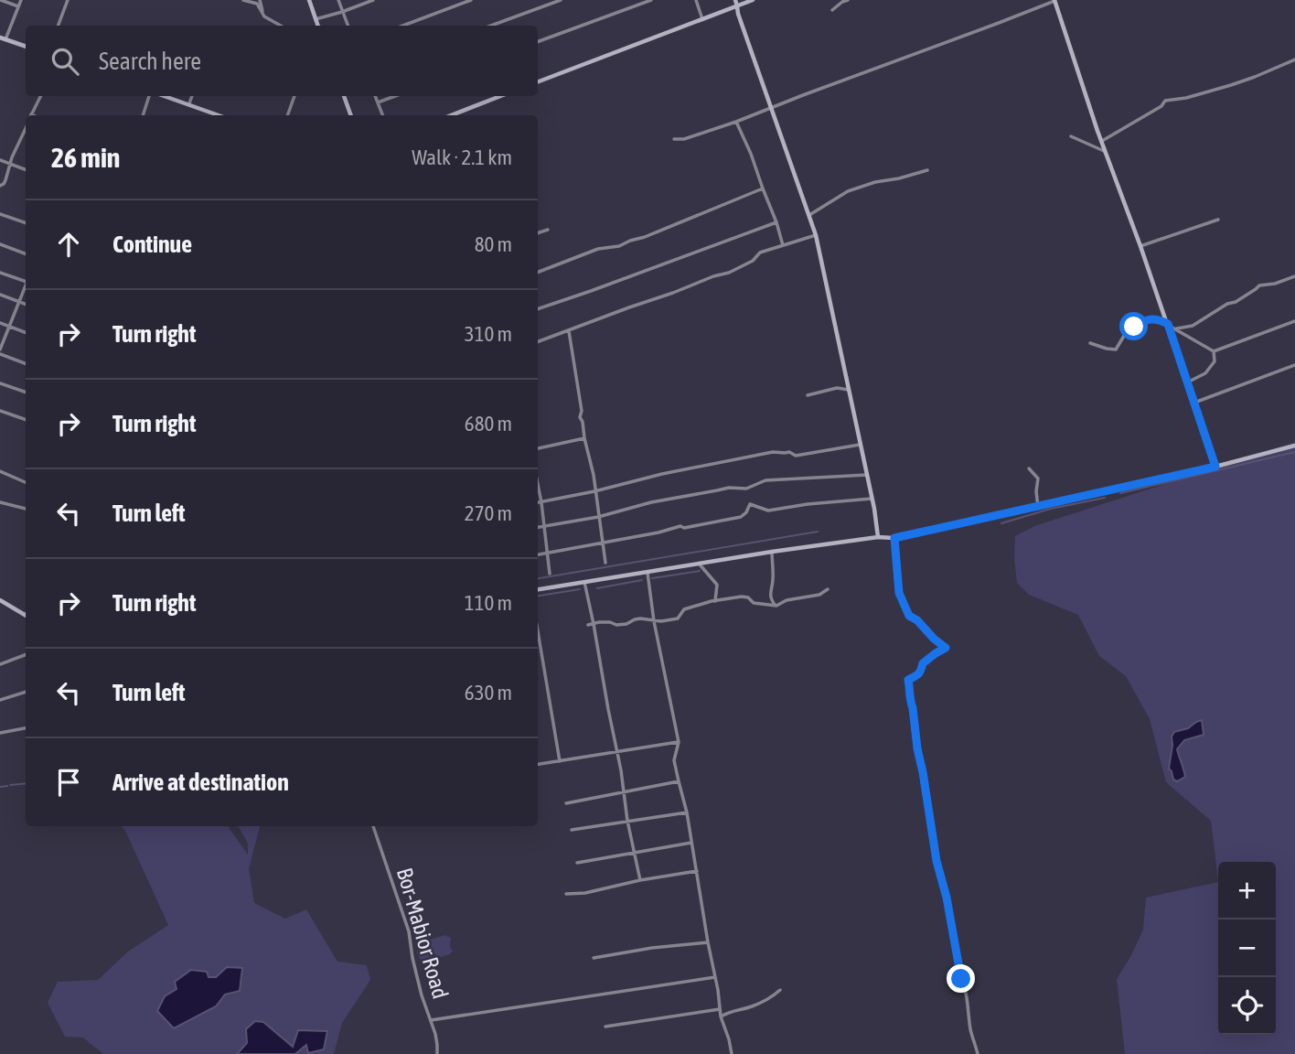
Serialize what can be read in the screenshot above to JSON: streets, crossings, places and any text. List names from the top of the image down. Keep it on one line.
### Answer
{"streets":{"street":["Bor-Mabior Road"]},"page":{"search":"Search here","heading":["26 min","Walk · 2.1 km"],"list":[["Continue","80 m"],["Turn right","310 m"],["Turn right","680 m"],["Turn left","270 m"],["Turn right","110 m"],["Turn left","630 m"],"Arrive at destination"],"map_buttons":["+","−"]}}
